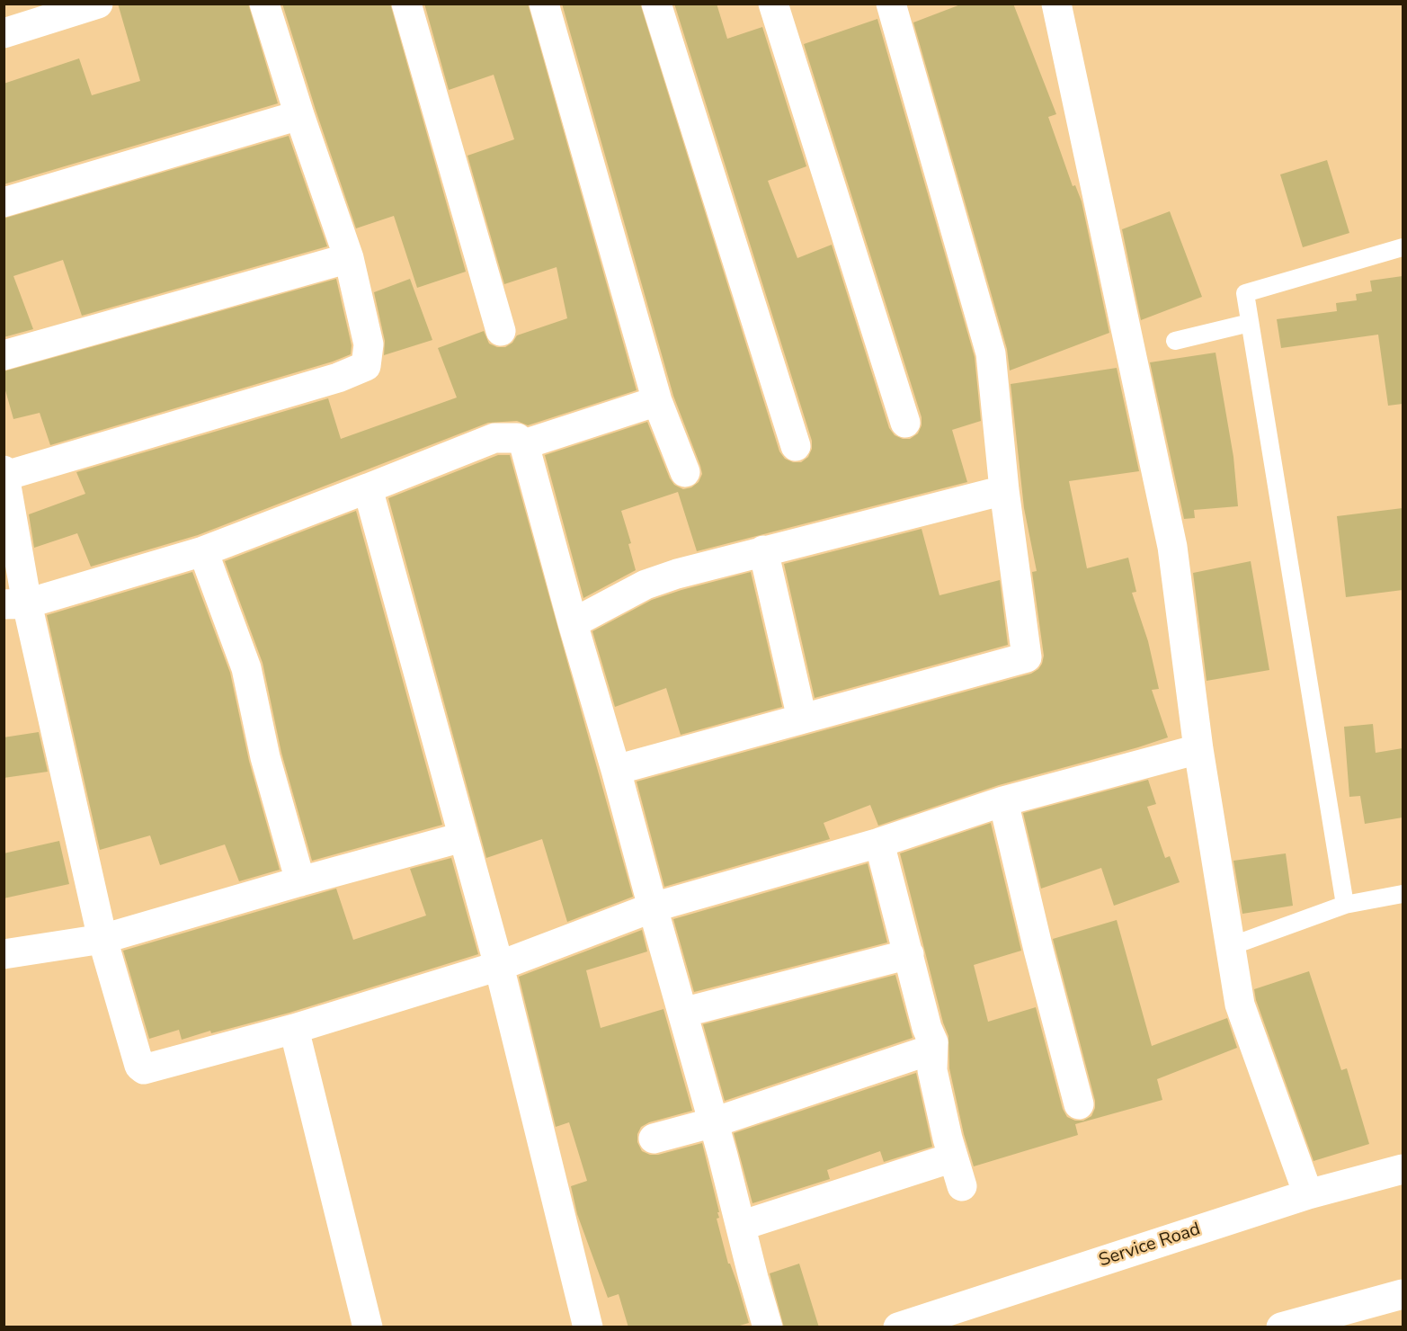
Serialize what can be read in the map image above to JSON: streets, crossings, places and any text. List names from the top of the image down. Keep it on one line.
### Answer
{"streets":{"street":["Service Road"]}}
